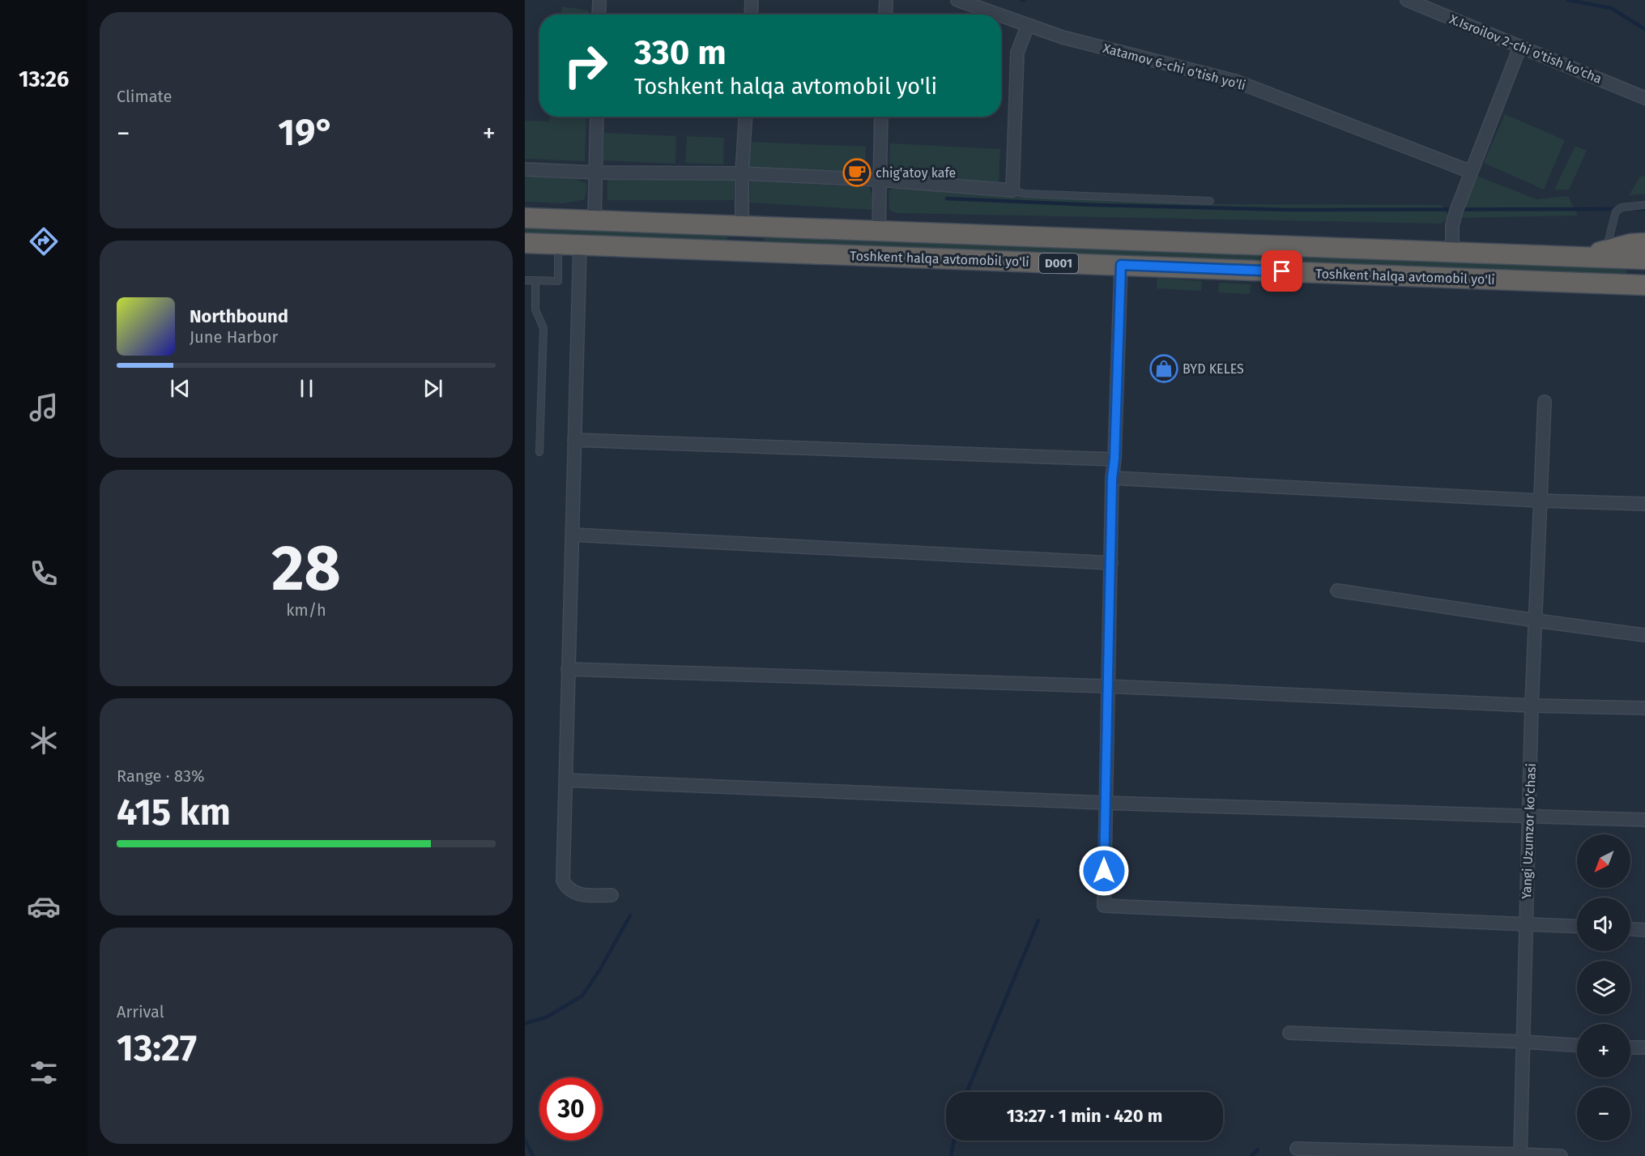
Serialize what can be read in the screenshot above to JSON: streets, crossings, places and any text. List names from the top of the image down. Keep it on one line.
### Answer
{"streets":{"highway":["Toshkent halqa avtomobil yo'li","D001"],"street":["X.Isroilov 2-chi o'tish ko'cha","Xatamov 6-chi o'tish yo'li","Yangi Uzumzor ko'chasi"]},"places":{"cafe":["chig'atoy kafe"],"shop":["BYD KELES"]},"north":"bottom left","page":{"tabs":"13:26","tile":["Climate",["28","km/h"],["Range · 83%","415 km"],["Arrival","13:27"]],"turn":["330 m","Toshkent halqa avtomobil yo'li"],"heat":["−","19°","+"],"song":["Northbound","June Harbor"],"map_buttons":["+","−"],"limit":"30","trip":"13:27 · 1 min · 420 m"}}
